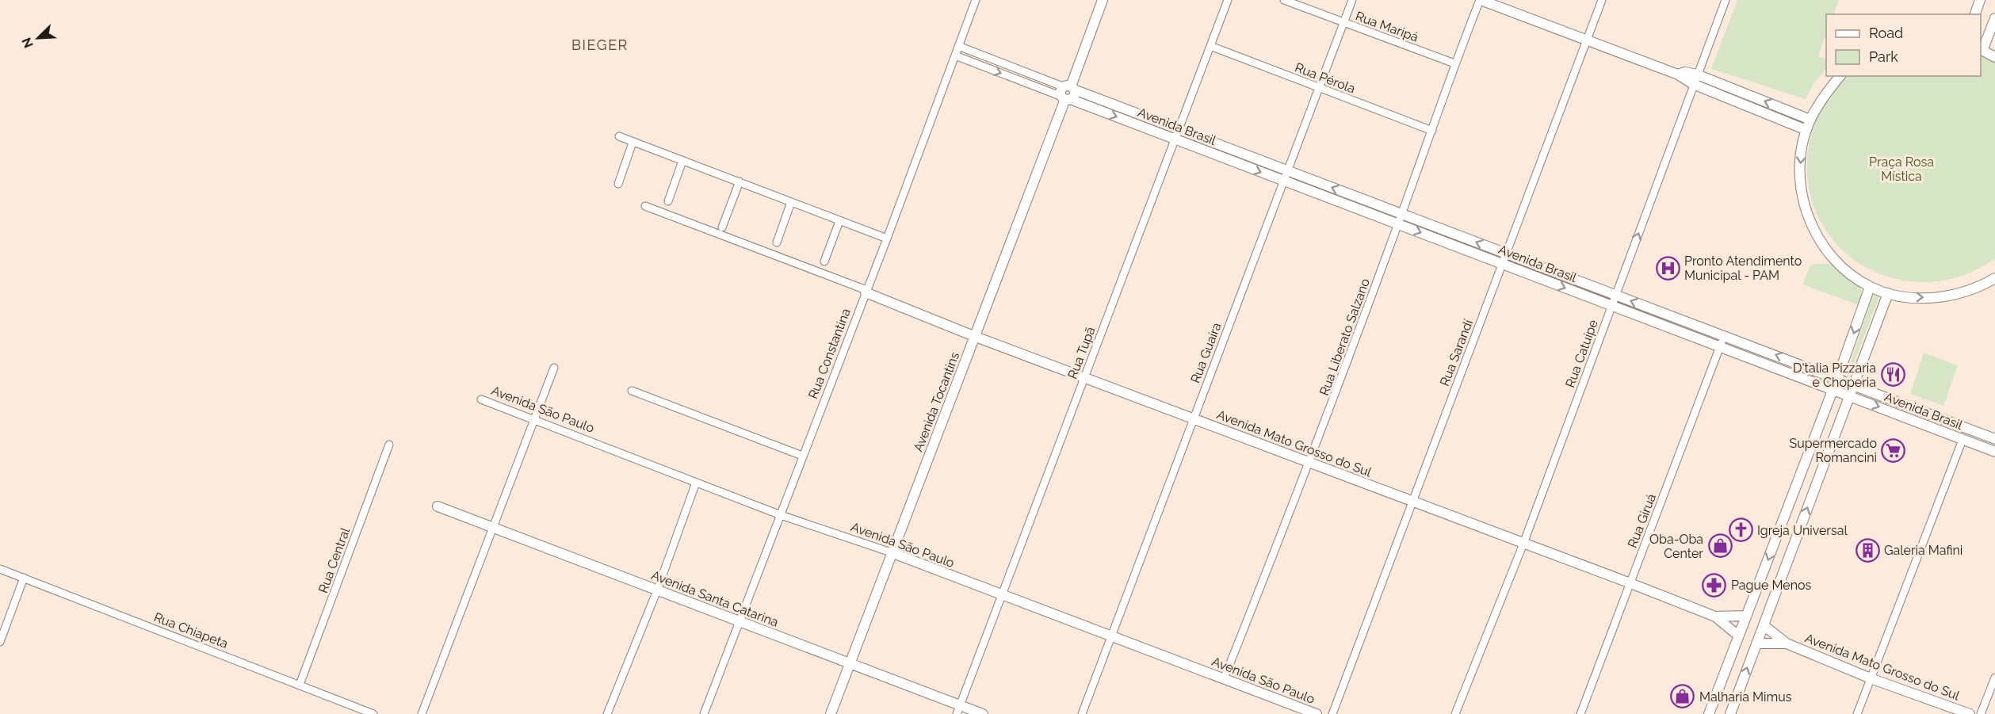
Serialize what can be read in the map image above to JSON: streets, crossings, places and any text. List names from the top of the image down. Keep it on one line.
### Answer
{"streets":{"street":["Rua Maripá","Rua Pérola","Avenida Brasil","Rua Liberato Salzano","Rua Tupã","Rua Guaíra","Rua Sarandí","Rua Constantina","Rua Catuípe","Avenida Tocantins","Avenida São Paulo","Avenida Mato Grosso do Sul","Rua Giruá","Rua Central","Avenida Santa Catarina","Rua Chiapeta"]},"crossings":[["Rua Maripá","Rua Liberato Salzano"],["Rua Maripá","Rua Guaíra"],["Rua Pérola","Rua Liberato Salzano"],["Rua Pérola","Rua Tupã"],["Rua Pérola","Rua Guaíra"],["Avenida Brasil","Rua Liberato Salzano"],["Avenida Brasil","Rua Tupã"],["Avenida Brasil","Rua Guaíra"],["Avenida Brasil","Rua Sarandí"],["Avenida Brasil","Rua Constantina"],["Avenida Brasil","Rua Catuípe"],["Avenida Brasil","Avenida Tocantins"],["Avenida Brasil","Rua Giruá"],["Rua Liberato Salzano","Avenida São Paulo"],["Rua Liberato Salzano","Avenida Mato Grosso do Sul"],["Rua Tupã","Avenida São Paulo"],["Rua Tupã","Avenida Mato Grosso do Sul"],["Rua Tupã","Avenida Santa Catarina"],["Rua Guaíra","Avenida São Paulo"],["Rua Guaíra","Avenida Mato Grosso do Sul"],["Rua Sarandí","Avenida Mato Grosso do Sul"],["Rua Constantina","Avenida São Paulo"],["Rua Constantina","Avenida Mato Grosso do Sul"],["Rua Constantina","Avenida Santa Catarina"],["Rua Catuípe","Avenida Mato Grosso do Sul"],["Avenida Tocantins","Avenida São Paulo"],["Avenida Tocantins","Avenida Mato Grosso do Sul"],["Avenida Tocantins","Avenida Santa Catarina"],["Avenida Mato Grosso do Sul","Rua Giruá"],["Rua Central","Rua Chiapeta"]],"districts":["BIEGER"],"parks":["Praça Rosa Mística"],"places":{"hospital":["Pronto Atendimento Municipal - PAM"],"restaurant":["D'talia Pizzaria e Choperia"],"supermarket":["Supermercado Romancini"],"church":["Igreja Universal"],"shop":["Oba-Oba Center","Malharia Mimus"],"building":["Galeria Mafini"],"pharmacy":["Pague Menos"]},"legend":["Road","Park"],"north":"bottom left"}
